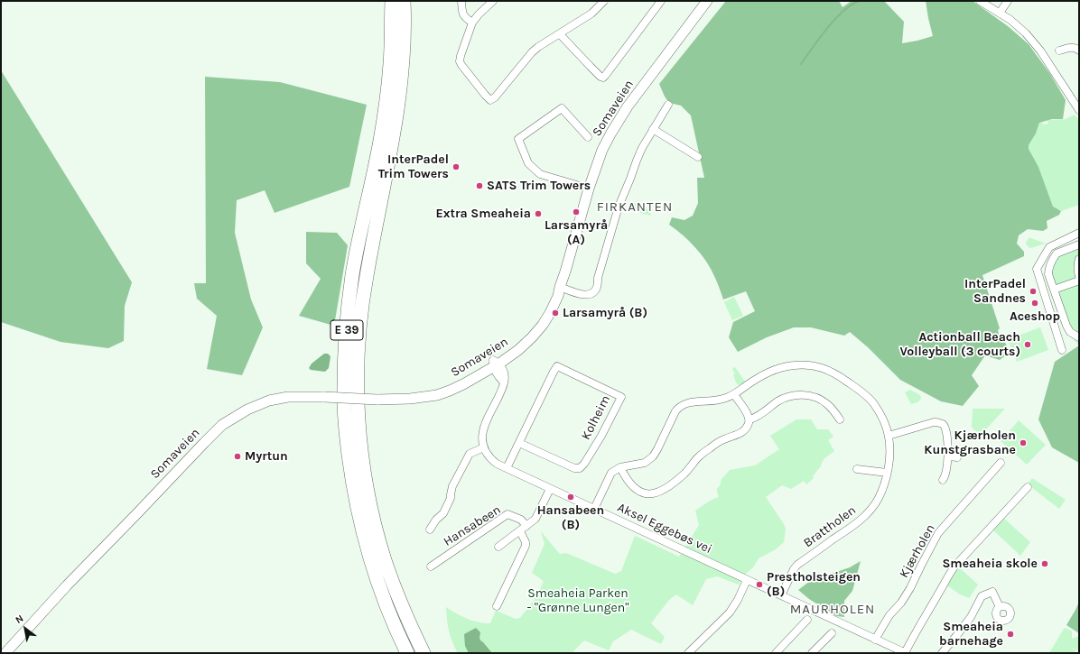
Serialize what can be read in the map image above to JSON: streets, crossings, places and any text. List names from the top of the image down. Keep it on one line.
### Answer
{"streets":{"highway":["E 39"],"main road":["Somaveien"],"street":["Kolheim","Hansabeen","Brattholen","Aksel Eggebøs vei","Kjærholen"]},"crossings":[["Kolheim","Aksel Eggebøs vei"],["Brattholen","Aksel Eggebøs vei"],["Aksel Eggebøs vei","Kjærholen"]],"districts":["FIRKANTEN","MAURHOLEN"],"parks":["Smeaheia Parken - \"Grønne Lungen\""],"places":["InterPadel Trim Towers","SATS Trim Towers","Larsamyrå (A)","Extra Smeaheia","InterPadel Sandnes","Aceshop","Larsamyrå (B)","Actionball Beach Volleyball (3 courts)","Kjærholen Kunstgrasbane","Myrtun","Hansabeen (B)","Smeaheia skole","Prestholsteigen (B)","Smeaheia barnehage"],"north":"top left"}
